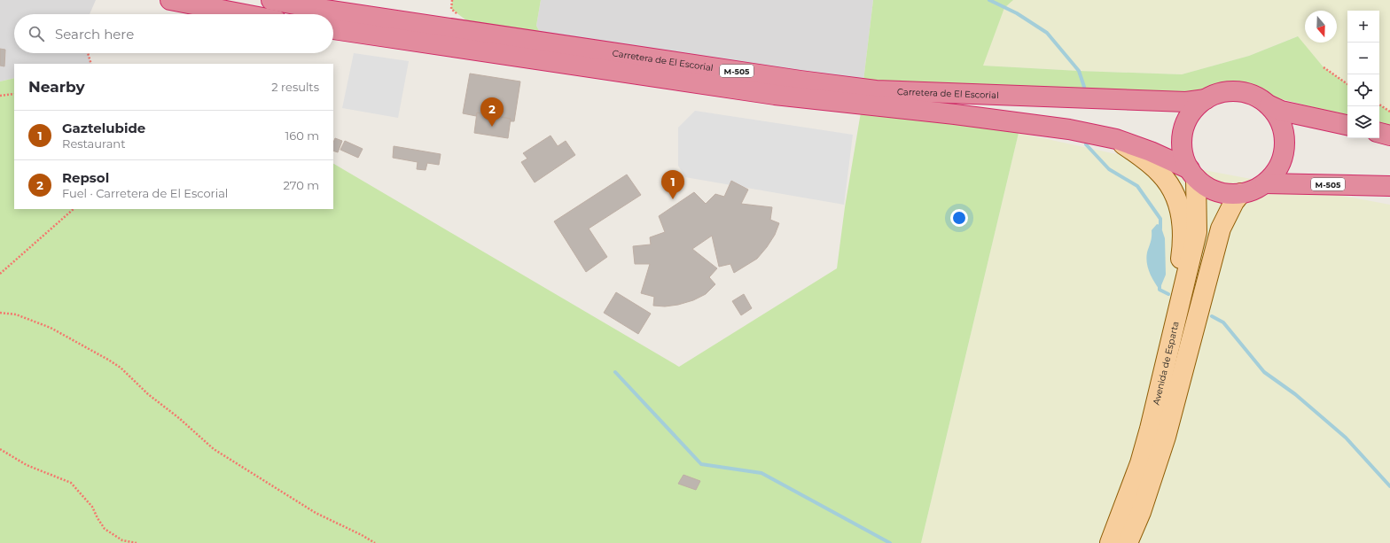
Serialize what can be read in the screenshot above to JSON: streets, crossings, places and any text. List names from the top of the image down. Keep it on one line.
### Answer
{"streets":{"highway":["Carretera de El Escorial","M-505"],"main road":["Avenida de Esparta"]},"crossings":[["Carretera de El Escorial","M-505"],["Carretera de El Escorial","Avenida de Esparta"],["M-505","Avenida de Esparta"]],"north":"bottom","page":{"map_buttons":["+","−"],"search":"Search here","heading":["Nearby","2 results"],"pins":["2","1"],"list":[{"mark":"1","name":"Gaztelubide","note":"Restaurant","value":"160 m"},{"mark":"2","name":"Repsol","note":"Fuel · Carretera de El Escorial","value":"270 m"}]}}
